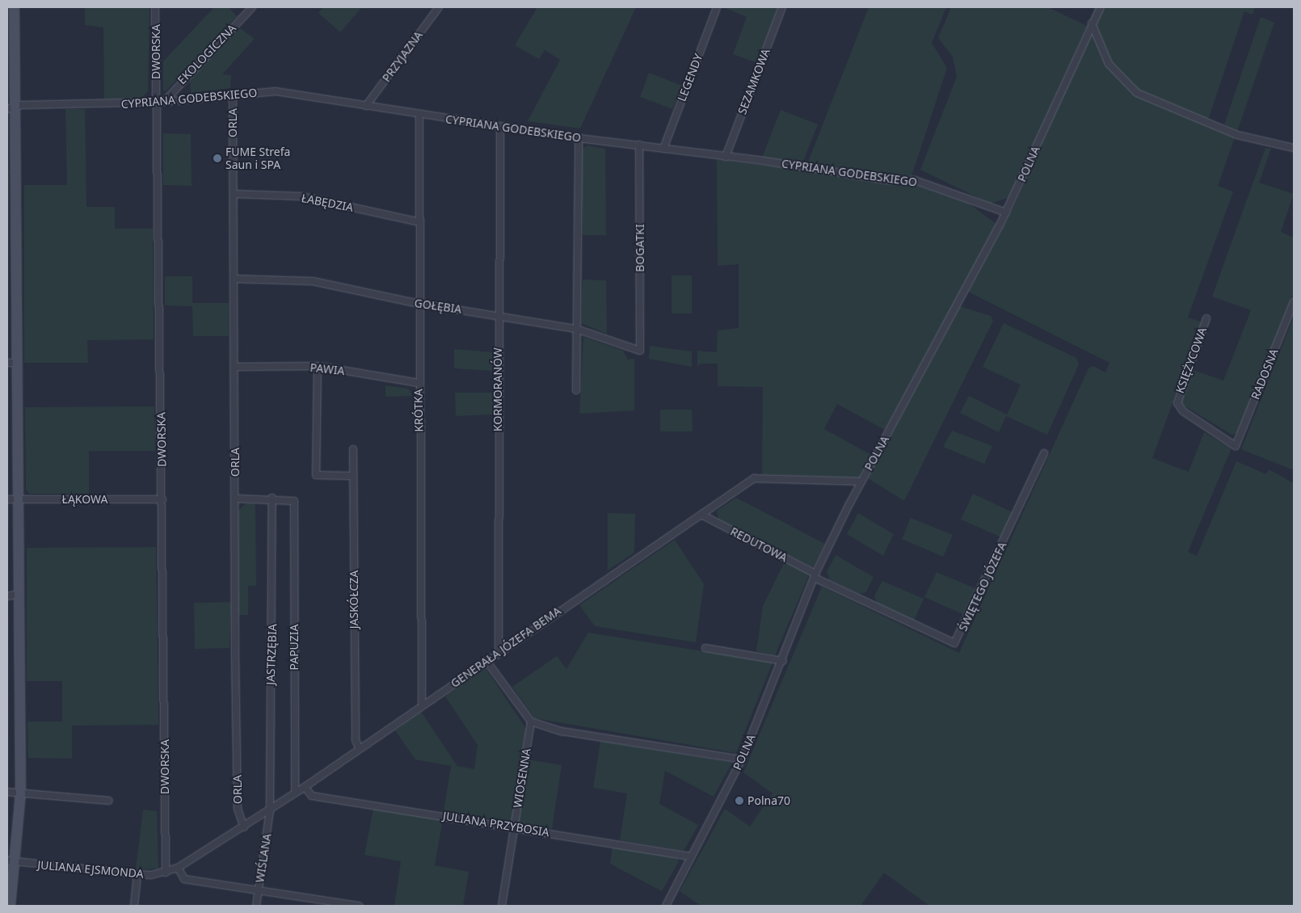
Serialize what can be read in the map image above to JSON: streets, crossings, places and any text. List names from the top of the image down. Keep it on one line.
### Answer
{"streets":{"street":["DWORSKA","EKOLOGICZNA","PRZYJAZNA","LEGENDY","SEZAMKOWA","CYPRIANA GODEBSKIEGO","ORLA","POLNA","ŁABĘDZIA","BOGATKI","GOŁĘBIA","KSIĘŻYCOWA","PAWIA","RADOSNA","KORMORANÓW","KRÓTKA","ŁĄKOWA","REDUTOWA","ŚWIĘTEGO JÓZEFA","JASKÓŁCZA","PAPUZIA","GENERAŁA JÓZEFA BEMA","JASTRZĘBIA","WIOSENNA","JULIANA PRZYBOSIA","WIŚLANA","JULIANA EJSMONDA"]},"crossings":[["DWORSKA","CYPRIANA GODEBSKIEGO"],["DWORSKA","ŁĄKOWA"],["DWORSKA","GENERAŁA JÓZEFA BEMA"],["DWORSKA","JULIANA EJSMONDA"],["EKOLOGICZNA","CYPRIANA GODEBSKIEGO"],["PRZYJAZNA","CYPRIANA GODEBSKIEGO"],["LEGENDY","CYPRIANA GODEBSKIEGO"],["SEZAMKOWA","CYPRIANA GODEBSKIEGO"],["CYPRIANA GODEBSKIEGO","ORLA"],["CYPRIANA GODEBSKIEGO","POLNA"],["CYPRIANA GODEBSKIEGO","BOGATKI"],["CYPRIANA GODEBSKIEGO","KORMORANÓW"],["CYPRIANA GODEBSKIEGO","KRÓTKA"],["ORLA","ŁABĘDZIA"],["ORLA","GOŁĘBIA"],["ORLA","PAWIA"],["ORLA","GENERAŁA JÓZEFA BEMA"],["POLNA","REDUTOWA"],["POLNA","ŚWIĘTEGO JÓZEFA"],["POLNA","GENERAŁA JÓZEFA BEMA"],["POLNA","JULIANA PRZYBOSIA"],["ŁABĘDZIA","KRÓTKA"],["BOGATKI","GOŁĘBIA"],["GOŁĘBIA","KORMORANÓW"],["GOŁĘBIA","KRÓTKA"],["KSIĘŻYCOWA","RADOSNA"],["PAWIA","KRÓTKA"],["KORMORANÓW","GENERAŁA JÓZEFA BEMA"],["KRÓTKA","GENERAŁA JÓZEFA BEMA"],["REDUTOWA","ŚWIĘTEGO JÓZEFA"],["REDUTOWA","GENERAŁA JÓZEFA BEMA"],["JASKÓŁCZA","GENERAŁA JÓZEFA BEMA"],["PAPUZIA","GENERAŁA JÓZEFA BEMA"],["PAPUZIA","JASTRZĘBIA"],["GENERAŁA JÓZEFA BEMA","JASTRZĘBIA"],["GENERAŁA JÓZEFA BEMA","JULIANA PRZYBOSIA"],["GENERAŁA JÓZEFA BEMA","WIŚLANA"],["GENERAŁA JÓZEFA BEMA","JULIANA EJSMONDA"],["JASTRZĘBIA","WIŚLANA"],["WIOSENNA","JULIANA PRZYBOSIA"]],"places":["FUME Strefa Saun i SPA","Polna70"]}
